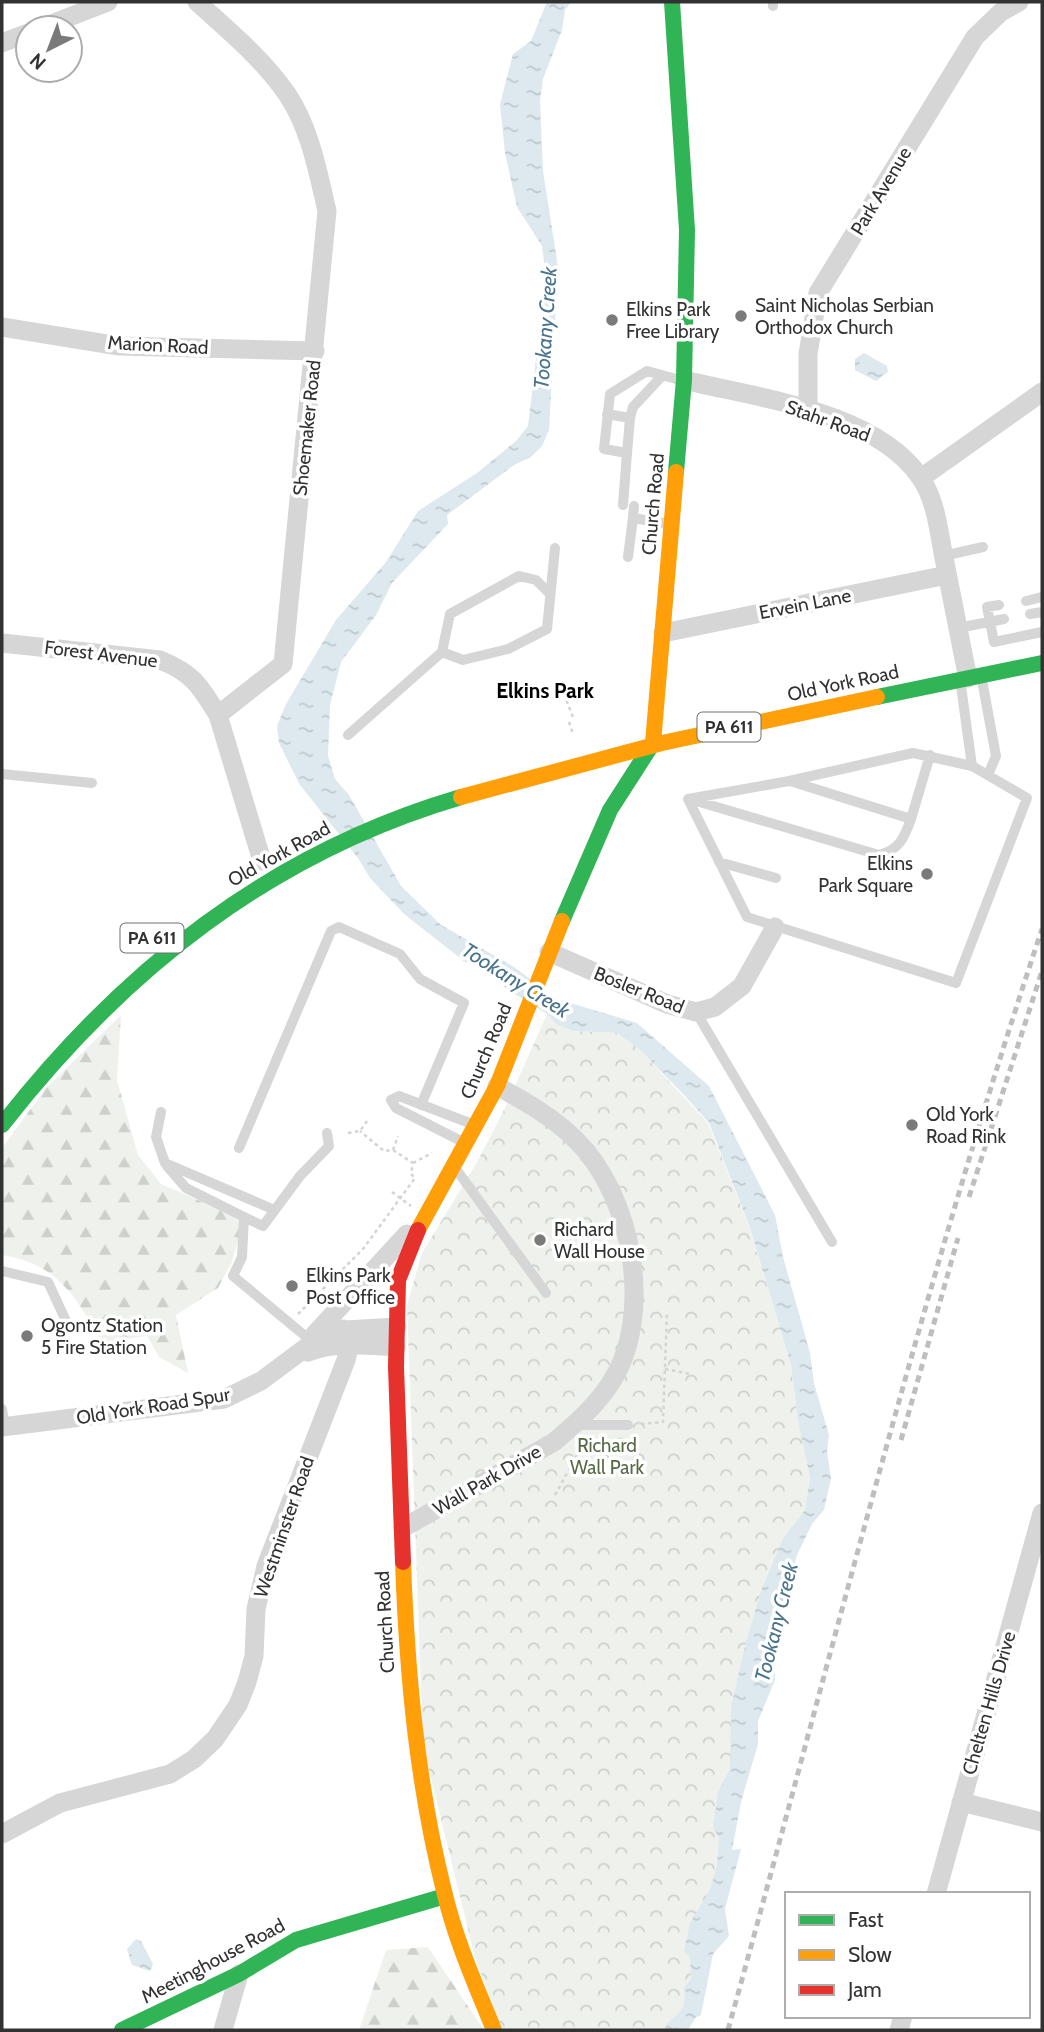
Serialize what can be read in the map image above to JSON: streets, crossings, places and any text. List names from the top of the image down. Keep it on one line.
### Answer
{"streets":{"main road":["Church Road","Old York Road","PA 611","Meetinghouse Road"],"street":["Park Avenue","Marion Road","Stahr Road","Shoemaker Road","Ervein Lane","Forest Avenue","Bosler Road","Old York Road Spur","Wall Park Drive","Westminster Road","Chelten Hills Drive"]},"crossings":[["Park Avenue","Stahr Road"],["Marion Road","Shoemaker Road"],["Stahr Road","Church Road"],["Stahr Road","Ervein Lane"],["Stahr Road","Old York Road"],["Shoemaker Road","Forest Avenue"],["Church Road","Ervein Lane"],["Church Road","Old York Road"],["Church Road","Bosler Road"],["Church Road","Old York Road Spur"],["Church Road","Wall Park Drive"],["Church Road","Meetinghouse Road"],["Old York Road Spur","Westminster Road"]],"districts":["Elkins Park"],"water":["Tookany Creek"],"parks":["Richard Wall Park"],"places":["Saint Nicholas Serbian Orthodox Church","Elkins Park Free Library","Elkins Park Square","Old York Road Rink","Richard Wall House","Elkins Park Post Office","Ogontz Station 5 Fire Station"],"legend":["Fast","Slow","Jam"],"north":"bottom left"}
